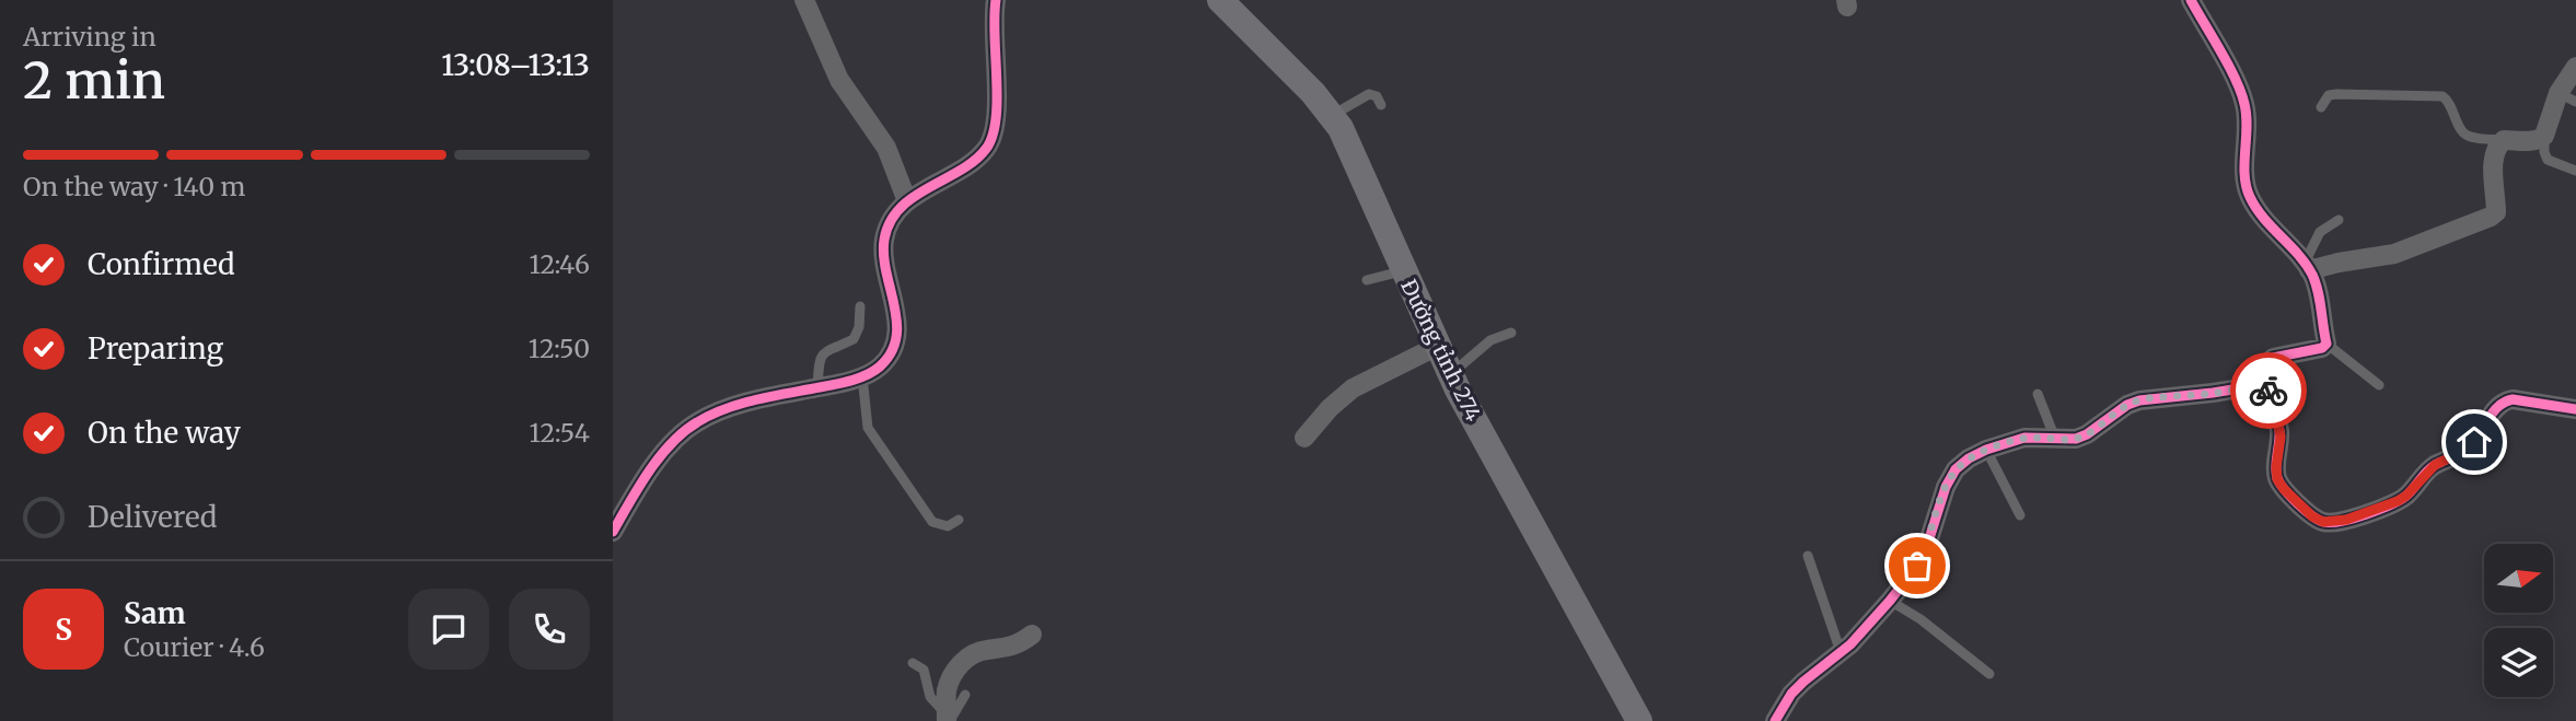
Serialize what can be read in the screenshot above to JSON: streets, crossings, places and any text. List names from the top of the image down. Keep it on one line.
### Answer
{"streets":{"main road":["Đường tỉnh 274"]},"north":"right","page":{"heading":["2 min","Arriving in","13:08–13:13"],"panel":["Sam","Courier · 4.6"],"bar":"On the way · 140 m","list":[["Confirmed","12:46"],["Preparing","12:50"],["On the way","12:54"],"Delivered"],"round":"S"}}
